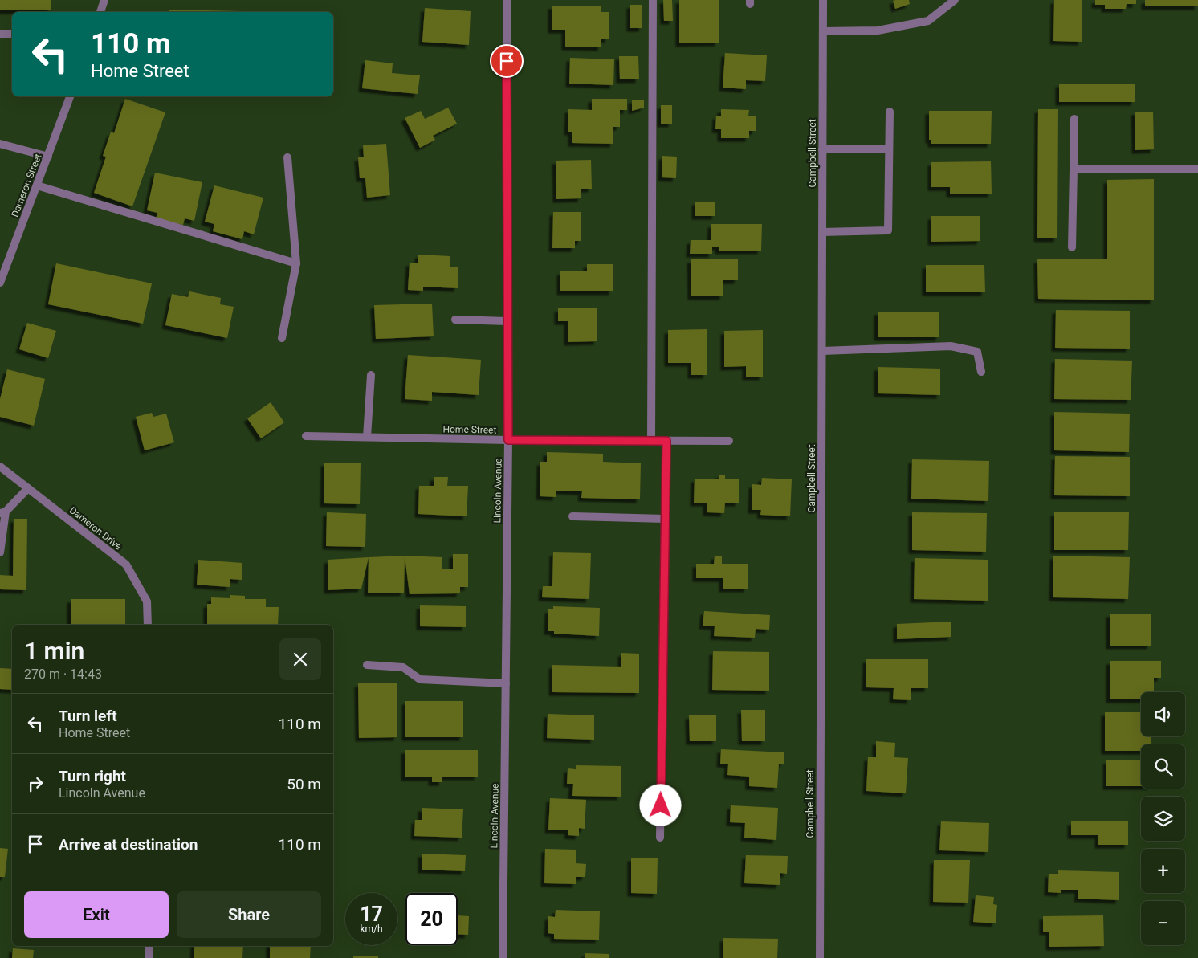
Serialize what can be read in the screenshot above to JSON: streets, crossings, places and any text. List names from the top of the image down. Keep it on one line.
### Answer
{"streets":{"street":["Campbell Street","Dameron Street","Home Street","Lincoln Avenue","Dameron Drive"]},"crossings":[["Home Street","Lincoln Avenue"]],"page":{"turn":["110 m","Home Street"],"heading":["1 min","270 m · 14:43"],"map_buttons":["+","−"],"list":[{"name":"Turn left","note":"Home Street","value":"110 m"},{"name":"Turn right","note":"Lincoln Avenue","value":"50 m"},{"name":"Arrive at destination","value":"110 m"}],"buttons":["Exit","Share"],"speed":"17 km/h","limit":"20"}}
